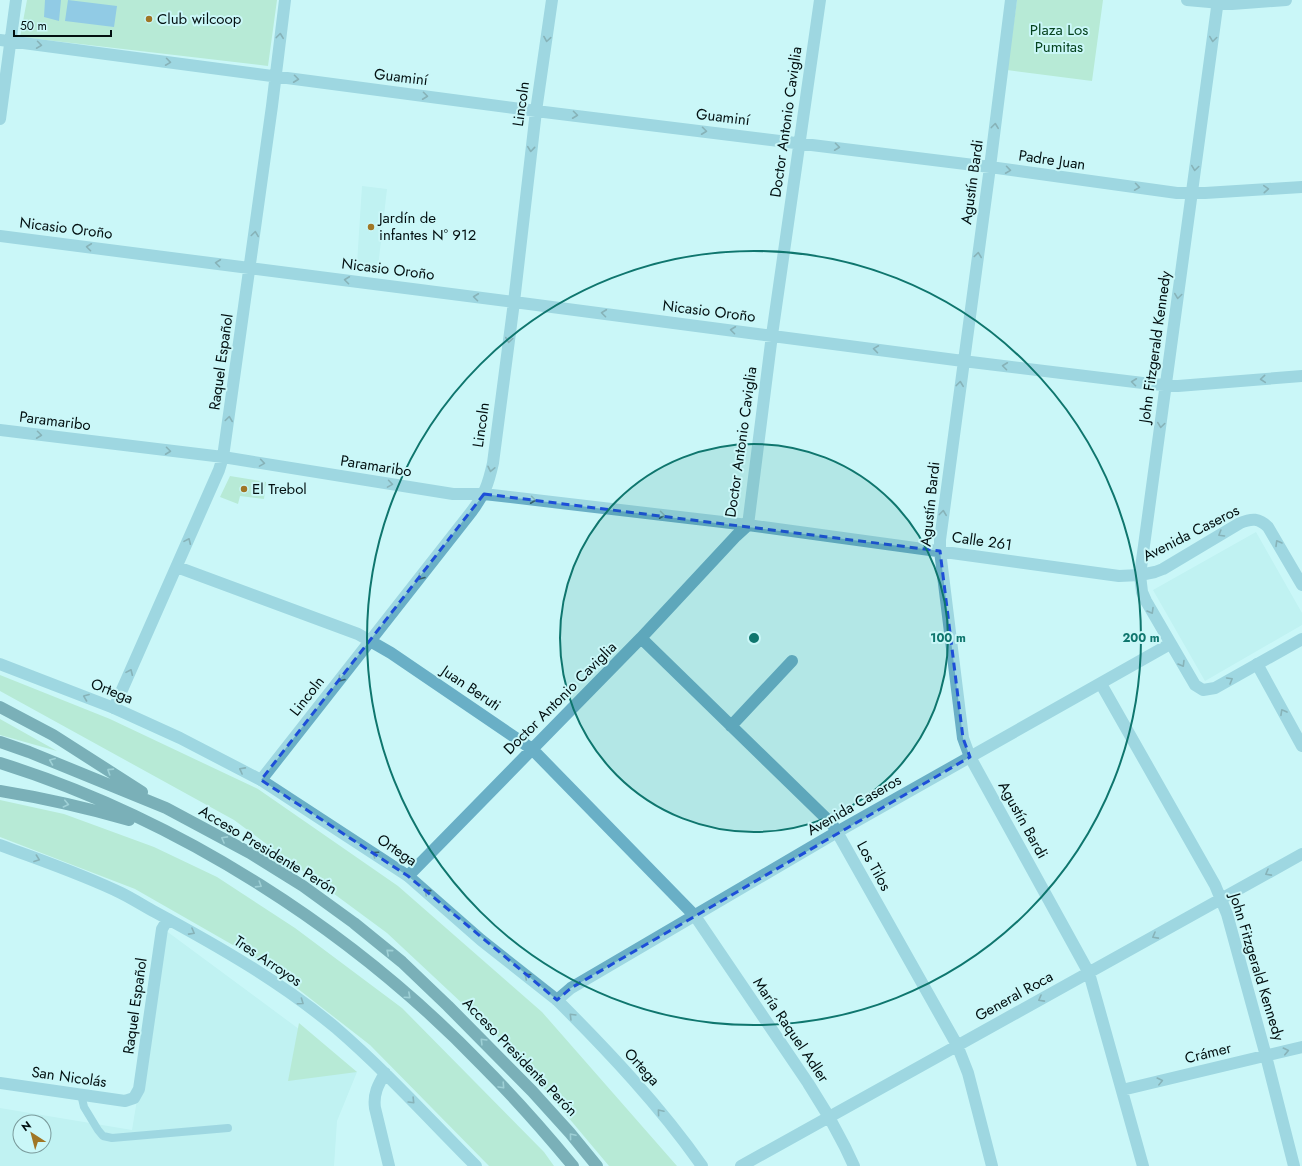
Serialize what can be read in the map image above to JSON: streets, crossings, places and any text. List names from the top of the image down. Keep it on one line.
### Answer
{"streets":{"highway":["Acceso Presidente Perón"],"street":["Guaminí","Lincoln","Doctor Antonio Caviglia","Padre Juan","Agustín Bardi","Nicasio Oroño","John Fitzgerald Kennedy","Raquel Español","Paramaribo","Avenida Caseros","Calle 261","Juan Beruti","Ortega","Los Tilos","Tres Arroyos","General Roca","María Raquel Adler","Crámer","San Nicolás"]},"crossings":[["Guaminí","Lincoln"],["Guaminí","Doctor Antonio Caviglia"],["Guaminí","Padre Juan"],["Guaminí","Raquel Español"],["Lincoln","Nicasio Oroño"],["Lincoln","Paramaribo"],["Lincoln","Juan Beruti"],["Lincoln","Ortega"],["Doctor Antonio Caviglia","Padre Juan"],["Doctor Antonio Caviglia","Nicasio Oroño"],["Doctor Antonio Caviglia","Paramaribo"],["Doctor Antonio Caviglia","Calle 261"],["Doctor Antonio Caviglia","Juan Beruti"],["Doctor Antonio Caviglia","Ortega"],["Doctor Antonio Caviglia","Los Tilos"],["Padre Juan","Agustín Bardi"],["Padre Juan","John Fitzgerald Kennedy"],["Agustín Bardi","Nicasio Oroño"],["Agustín Bardi","Avenida Caseros"],["Agustín Bardi","Calle 261"],["Agustín Bardi","General Roca"],["Agustín Bardi","Crámer"],["Nicasio Oroño","John Fitzgerald Kennedy"],["Nicasio Oroño","Raquel Español"],["John Fitzgerald Kennedy","Avenida Caseros"],["John Fitzgerald Kennedy","Calle 261"],["John Fitzgerald Kennedy","General Roca"],["John Fitzgerald Kennedy","Crámer"],["Raquel Español","Paramaribo"],["Raquel Español","Juan Beruti"],["Raquel Español","Ortega"],["Raquel Español","Tres Arroyos"],["Raquel Español","San Nicolás"],["Paramaribo","Calle 261"],["Avenida Caseros","Calle 261"],["Avenida Caseros","Juan Beruti"],["Avenida Caseros","Ortega"],["Avenida Caseros","Los Tilos"],["Avenida Caseros","María Raquel Adler"],["Juan Beruti","María Raquel Adler"],["Los Tilos","General Roca"],["General Roca","María Raquel Adler"]],"one_way":["Guaminí","Lincoln","Padre Juan","Agustín Bardi","Nicasio Oroño","John Fitzgerald Kennedy","Raquel Español","Paramaribo","Ortega","Tres Arroyos","General Roca","Crámer"],"parks":["Plaza Los Pumitas"],"places":["Club wilcoop","Jardín de infantes N° 912","El Trebol"],"scale_bar":"50 m","north":"top left","rings":["100 m","200 m"]}
